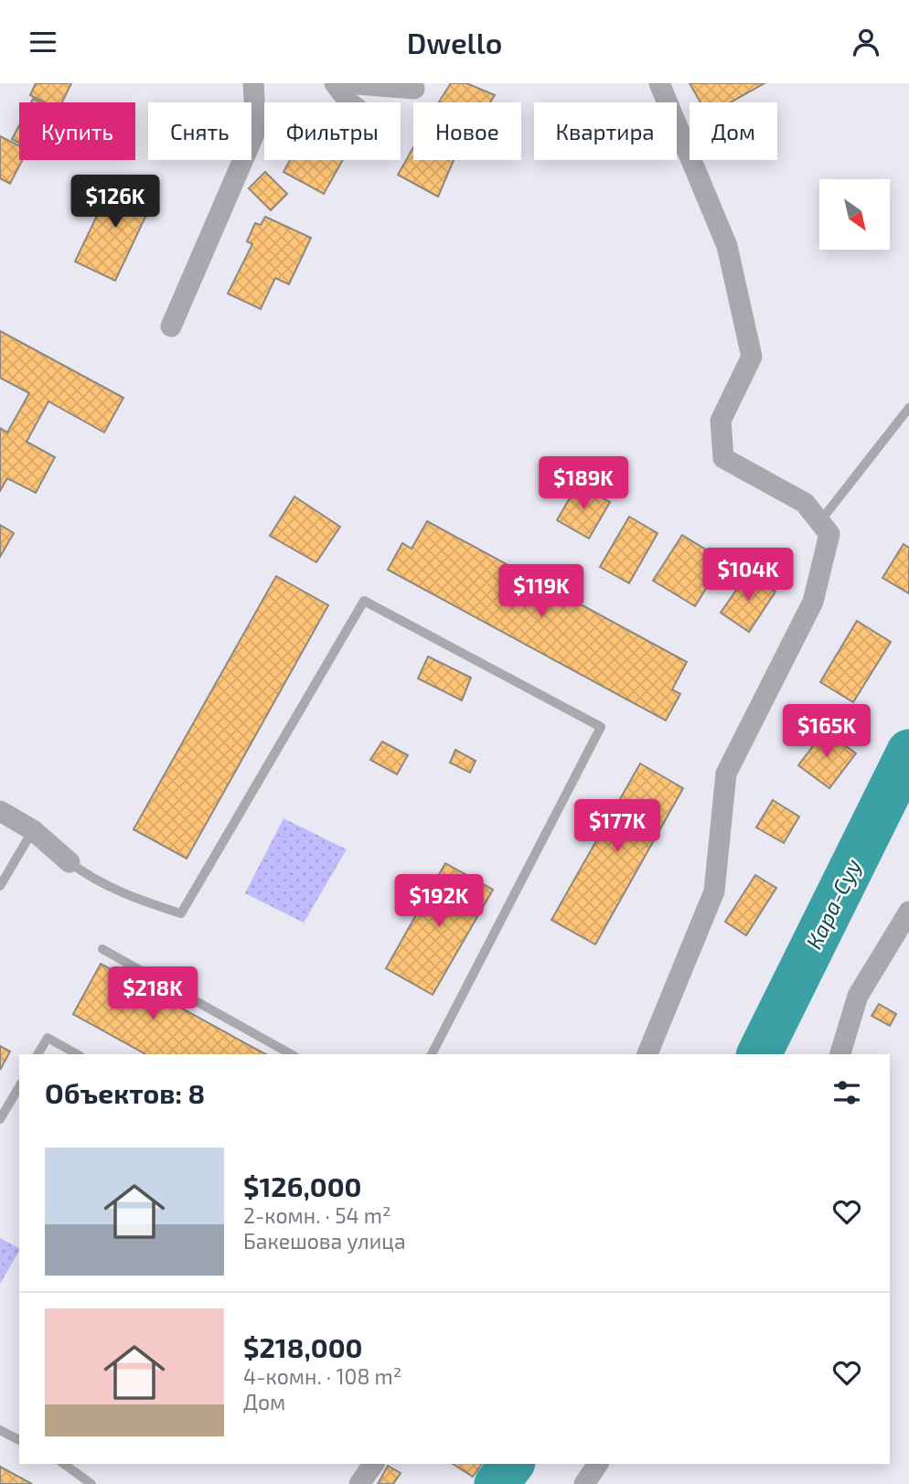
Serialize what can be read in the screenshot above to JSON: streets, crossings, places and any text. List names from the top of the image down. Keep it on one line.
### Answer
{"water":["Кара-Суу"],"north":"bottom right","page":{"header":"Dwello","chip":["Купить","Снять","Фильтры","Новое","Квартира","Дом"],"price":["$126K","$189K","$104K","$119K","$165K","$177K","$192K","$218K"],"heading":"Объектов: 8","list":[{"name":"$126,000","note":"2-комн. · 54 m² · Бакешова улица"},{"name":"$218,000","note":"4-комн. · 108 m² · Дом"}]}}
